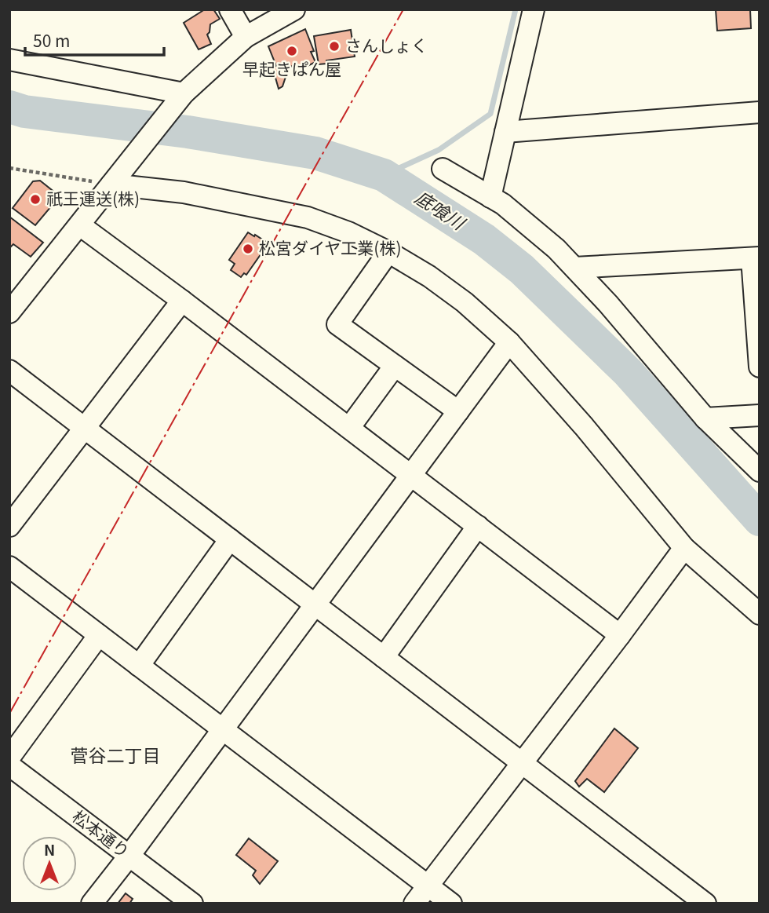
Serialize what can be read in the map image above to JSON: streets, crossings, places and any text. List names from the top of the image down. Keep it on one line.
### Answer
{"streets":{"street":["松本通り"]},"districts":["菅谷二丁目"],"water":["底喰川"],"places":["さんしょく","早起きぱん屋","祇王運送(株)","松宮ダイヤ工業(株)"],"scale_bar":"50 m","north":"top"}
